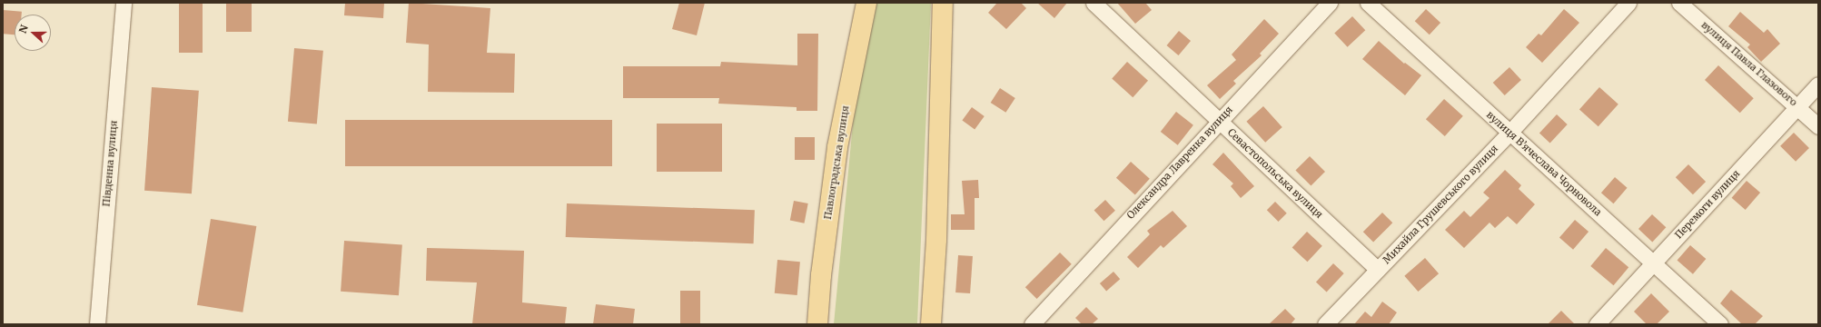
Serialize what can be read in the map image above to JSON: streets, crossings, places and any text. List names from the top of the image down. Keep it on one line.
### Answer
{"streets":{"main road":["Павлоградська вулиця"],"street":["вулиця Павла Глазового","Олександра Лавренка вулиця","Південна вулиця","вулиця В’ячеслава Чорновола","Севастопольська вулиця","Михайла Грушевського вулиця","Перемоги вулиця"]},"crossings":[["вулиця Павла Глазового","Перемоги вулиця"],["Олександра Лавренка вулиця","Севастопольська вулиця"],["вулиця В’ячеслава Чорновола","Михайла Грушевського вулиця"],["вулиця В’ячеслава Чорновола","Перемоги вулиця"],["Севастопольська вулиця","Михайла Грушевського вулиця"]],"north":"left"}
